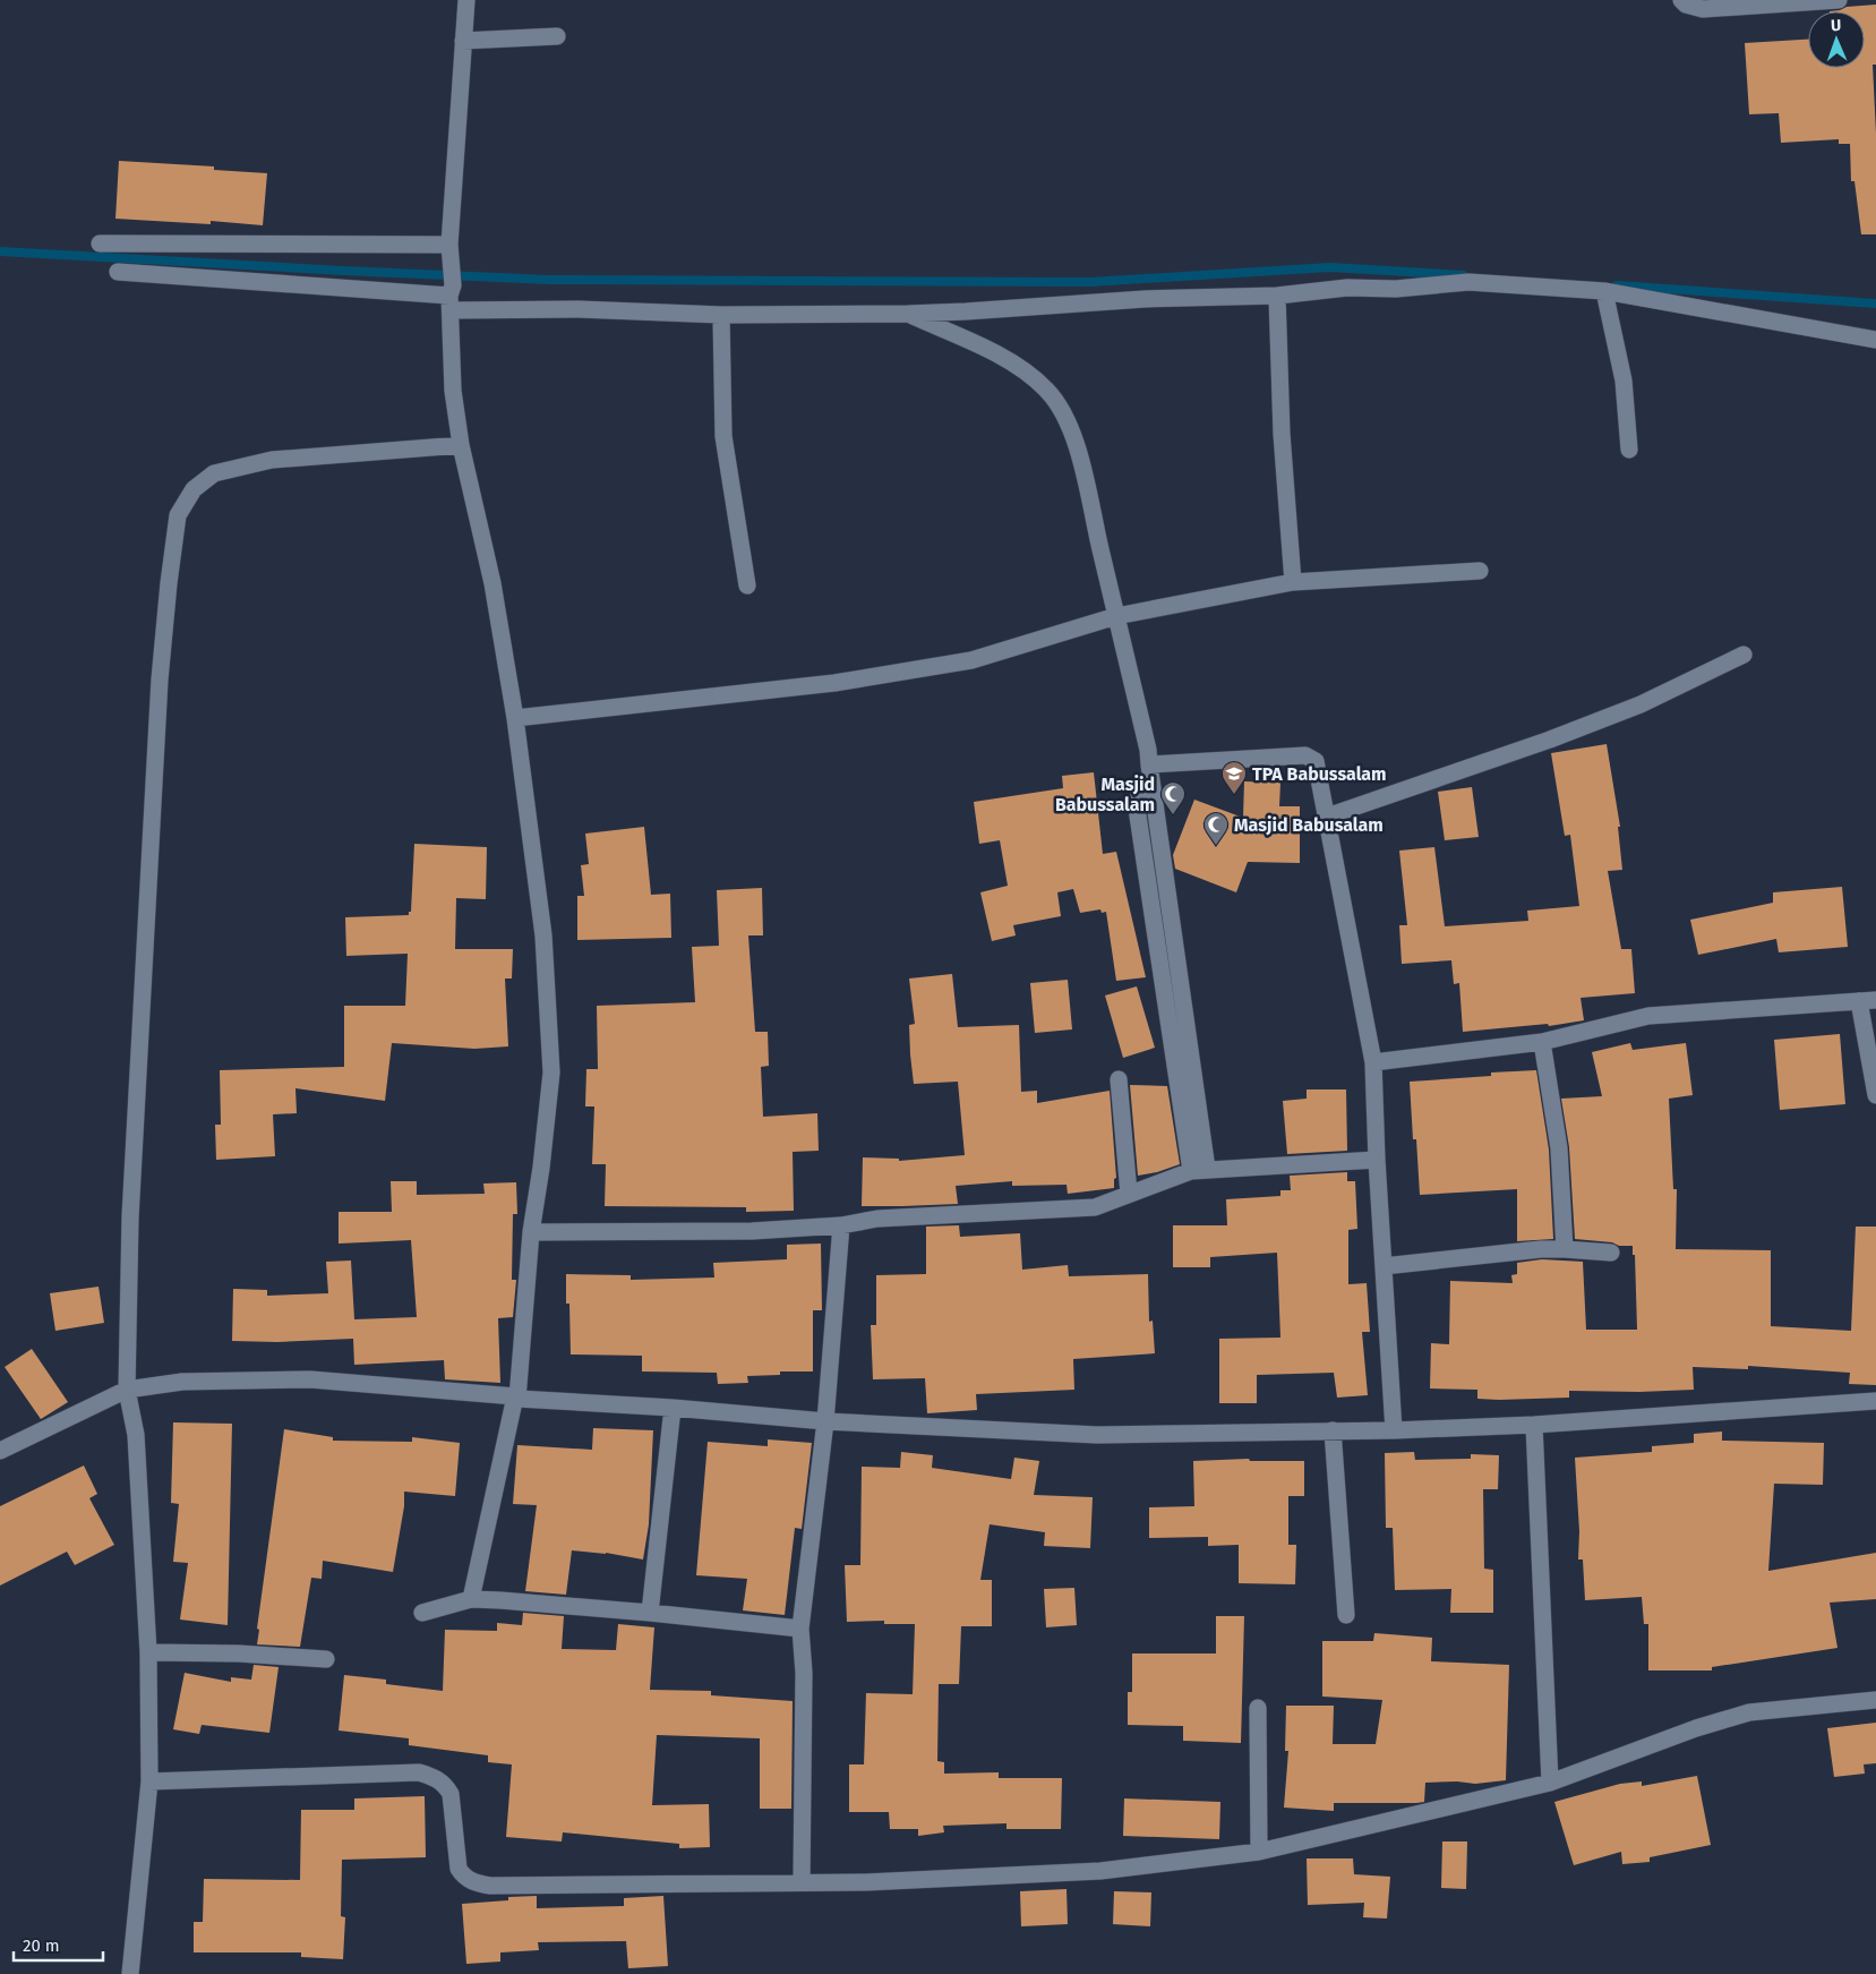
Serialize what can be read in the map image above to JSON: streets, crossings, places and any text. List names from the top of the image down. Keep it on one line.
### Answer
{"places":{"school or university":["TPA Babussalam"],"mosque":["Masjid Babussalam","Masjid Babusalam"]},"scale_bar":"20 m","north":"top"}
